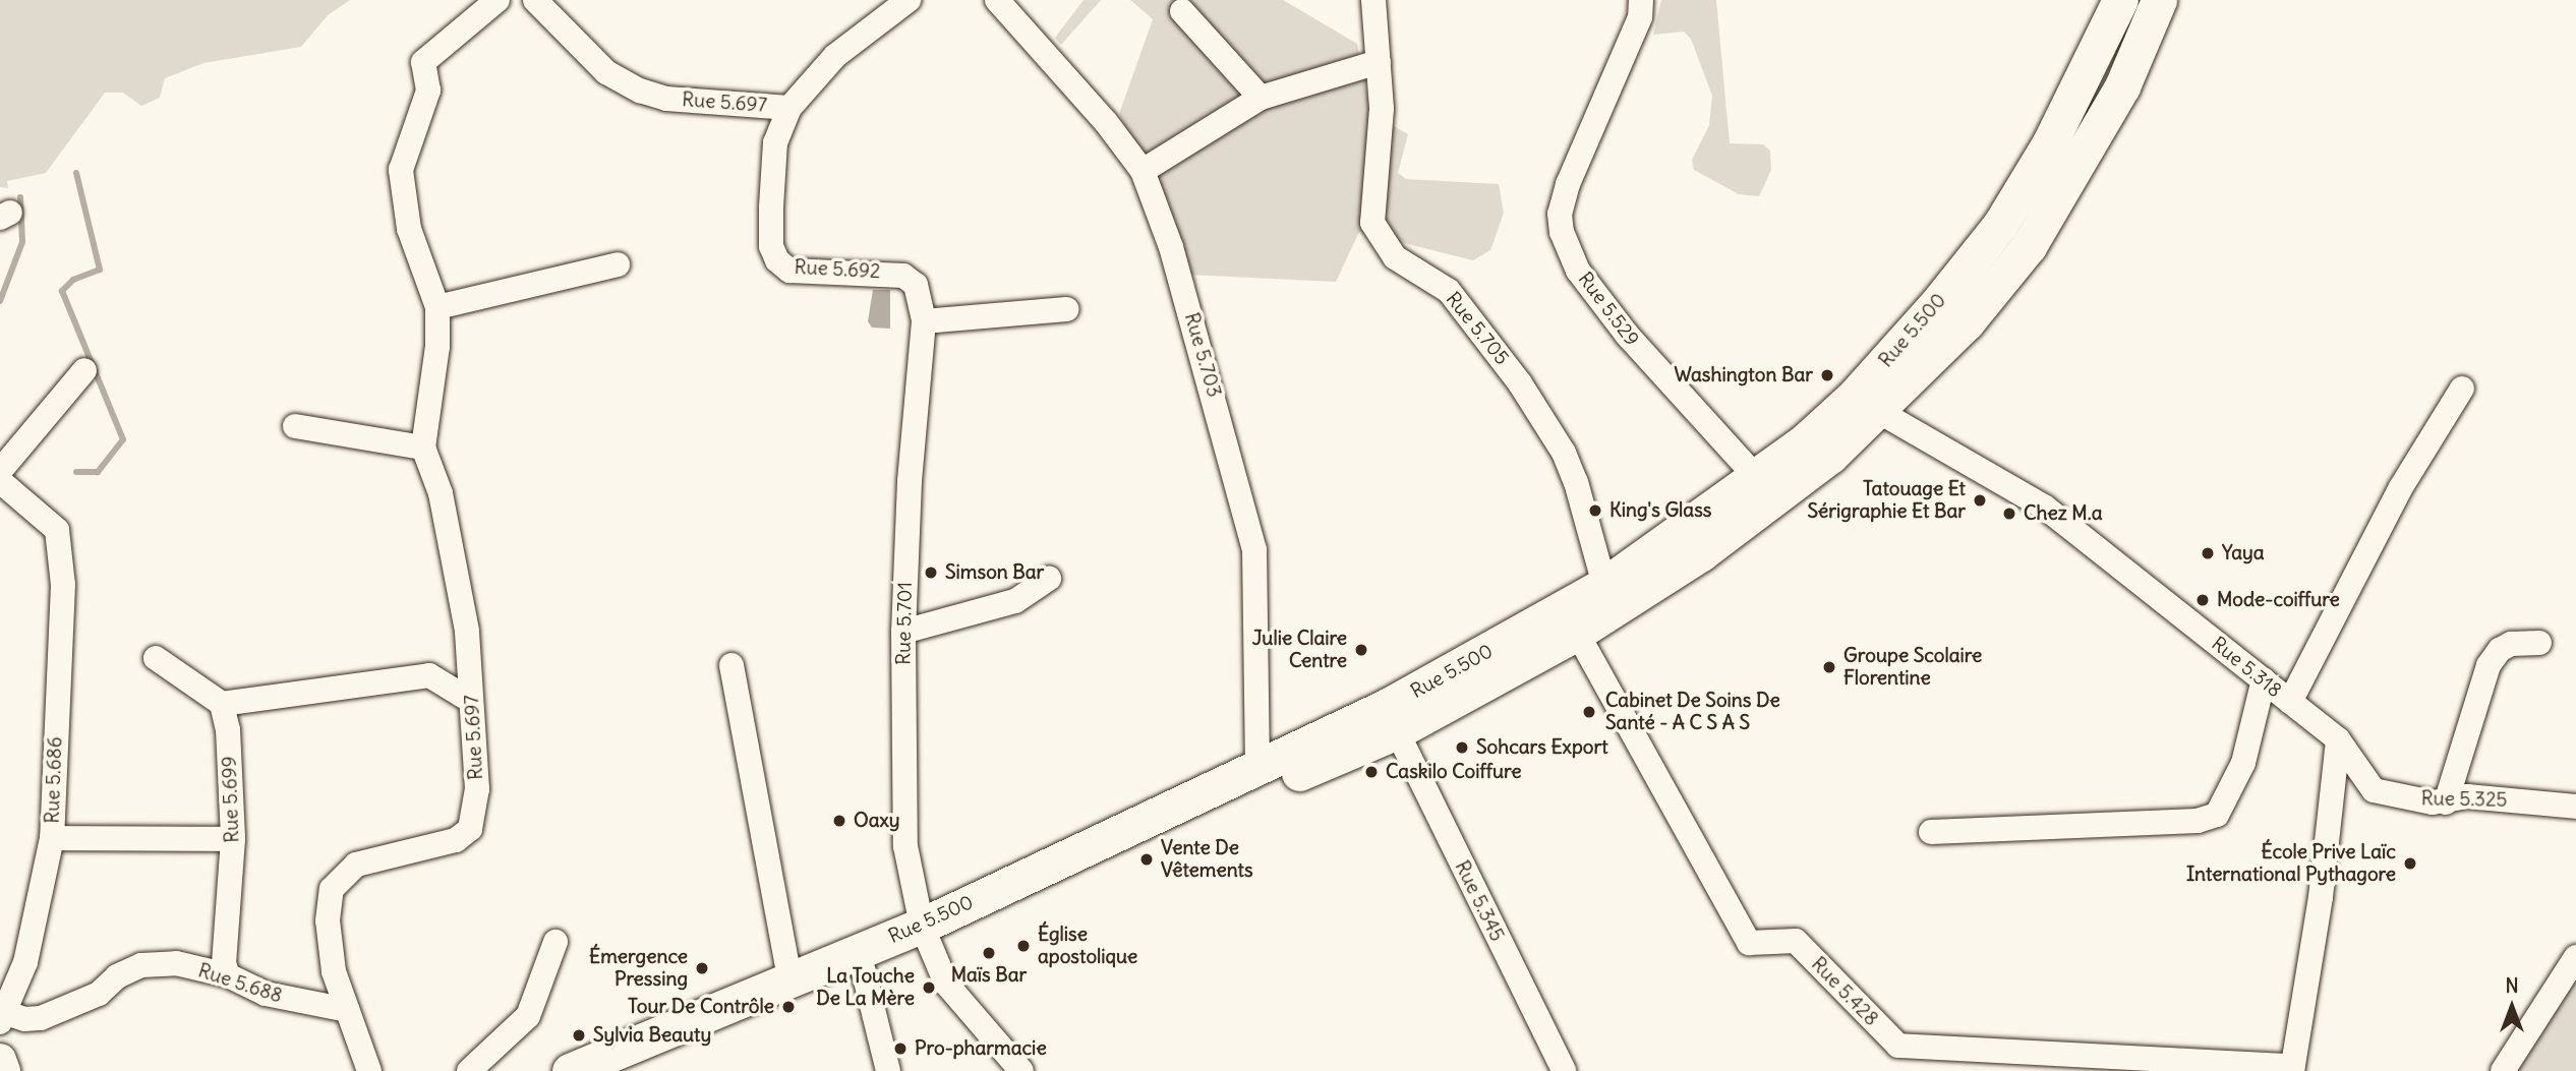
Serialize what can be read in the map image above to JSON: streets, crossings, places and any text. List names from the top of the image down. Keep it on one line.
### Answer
{"streets":{"main road":["Rue 5.500"],"street":["Rue 5.697","Rue 5.692","Rue 5.529","Rue 5.705","Rue 5.703","Rue 5.701","Rue 5.318","Rue 5.686","Rue 5.699","Rue 5.325","Rue 5.345","Rue 5.688","Rue 5.428"]},"crossings":[["Rue 5.697","Rue 5.692"],["Rue 5.697","Rue 5.688"],["Rue 5.692","Rue 5.701"],["Rue 5.529","Rue 5.500"],["Rue 5.705","Rue 5.500"],["Rue 5.500","Rue 5.703"],["Rue 5.500","Rue 5.701"],["Rue 5.500","Rue 5.318"],["Rue 5.500","Rue 5.345"],["Rue 5.500","Rue 5.428"],["Rue 5.318","Rue 5.325"],["Rue 5.686","Rue 5.688"],["Rue 5.699","Rue 5.688"]],"places":["Washington Bar","Tatouage Et Sérigraphie Et Bar","King's Glass","Chez M.a","Yaya","Simson Bar","Mode-coiffure","Julie Claire Centre","Groupe Scolaire Florentine","Cabinet De Soins De Santé - A C S A S","Sohcars Export","Caskilo Coiffure","Oaxy","Vente De Vêtements","École Prive Laïc International Pythagore","Église apostolique","Maïs Bar","Émergence Pressing","La Touche De La Mère","Tour De Contrôle","Sylvia Beauty","Pro-pharmacie"],"north":"top"}
